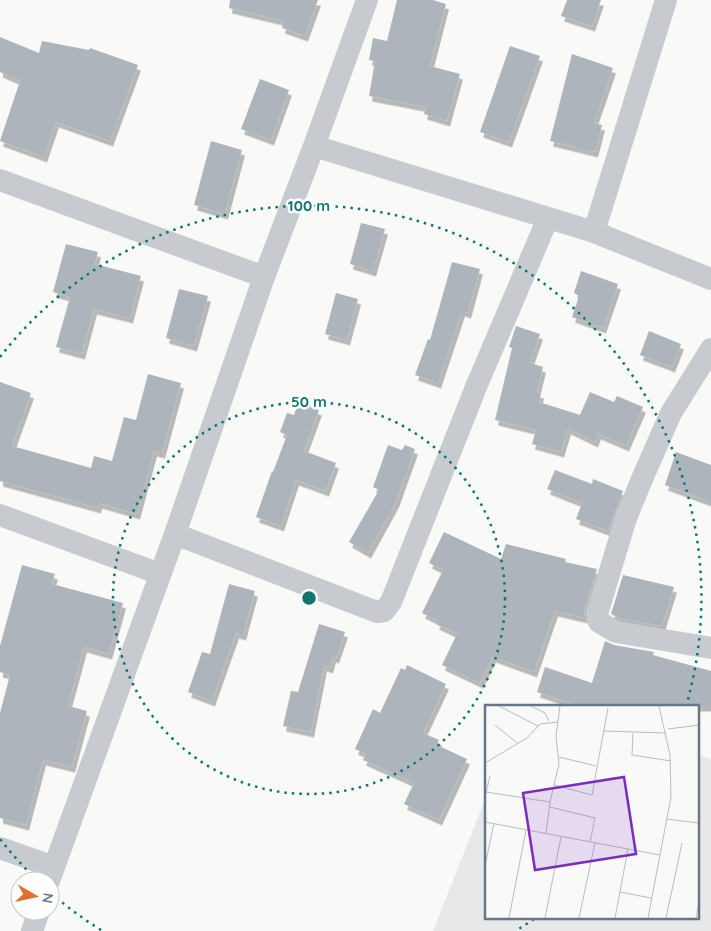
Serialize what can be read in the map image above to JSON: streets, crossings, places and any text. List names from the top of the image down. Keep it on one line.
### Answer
{"north":"right","rings":["100 m","50 m"]}
